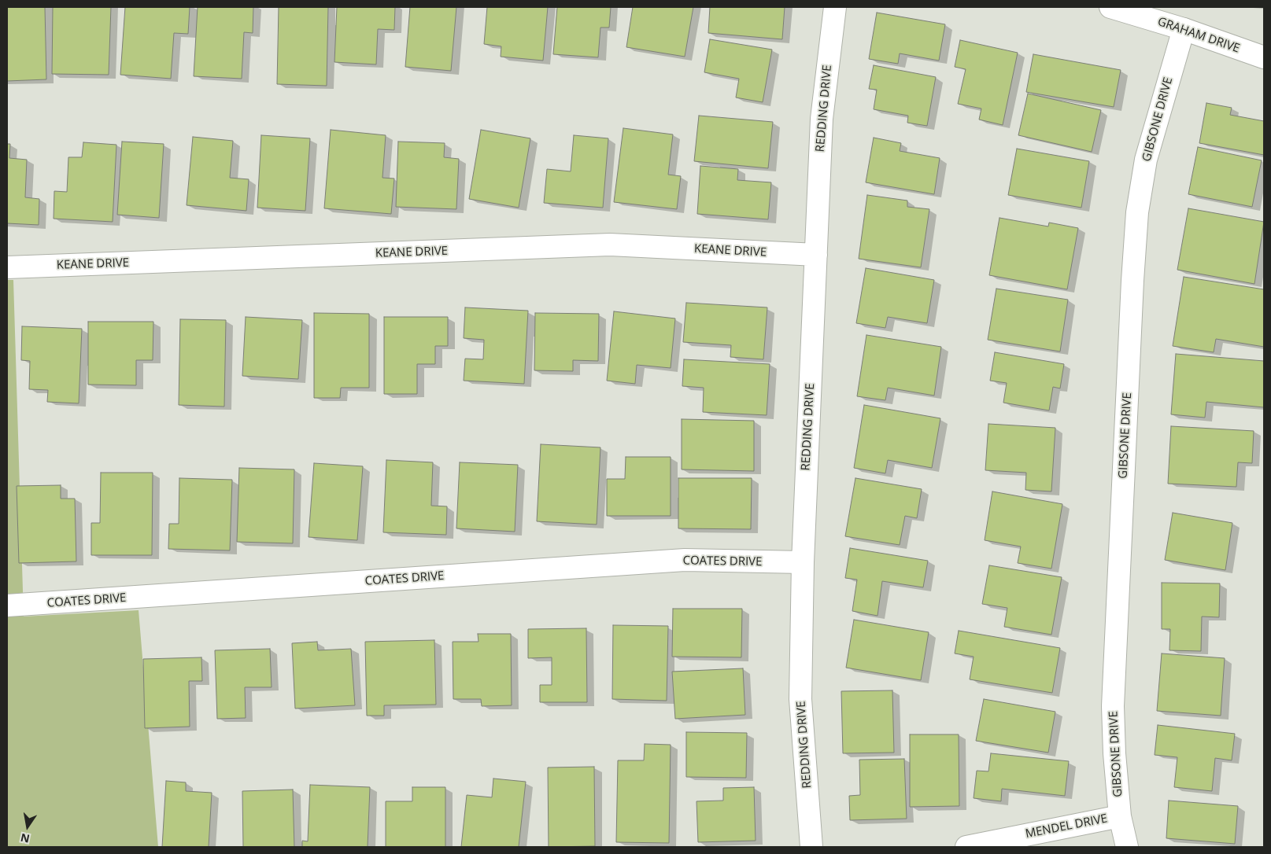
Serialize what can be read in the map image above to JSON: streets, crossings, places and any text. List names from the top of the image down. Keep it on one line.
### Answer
{"streets":{"street":["GRAHAM DRIVE","REDDING DRIVE","GIBSONE DRIVE","KEANE DRIVE","COATES DRIVE","MENDEL DRIVE"]},"crossings":[["GRAHAM DRIVE","GIBSONE DRIVE"],["REDDING DRIVE","KEANE DRIVE"],["REDDING DRIVE","COATES DRIVE"],["GIBSONE DRIVE","MENDEL DRIVE"]],"north":"bottom"}
